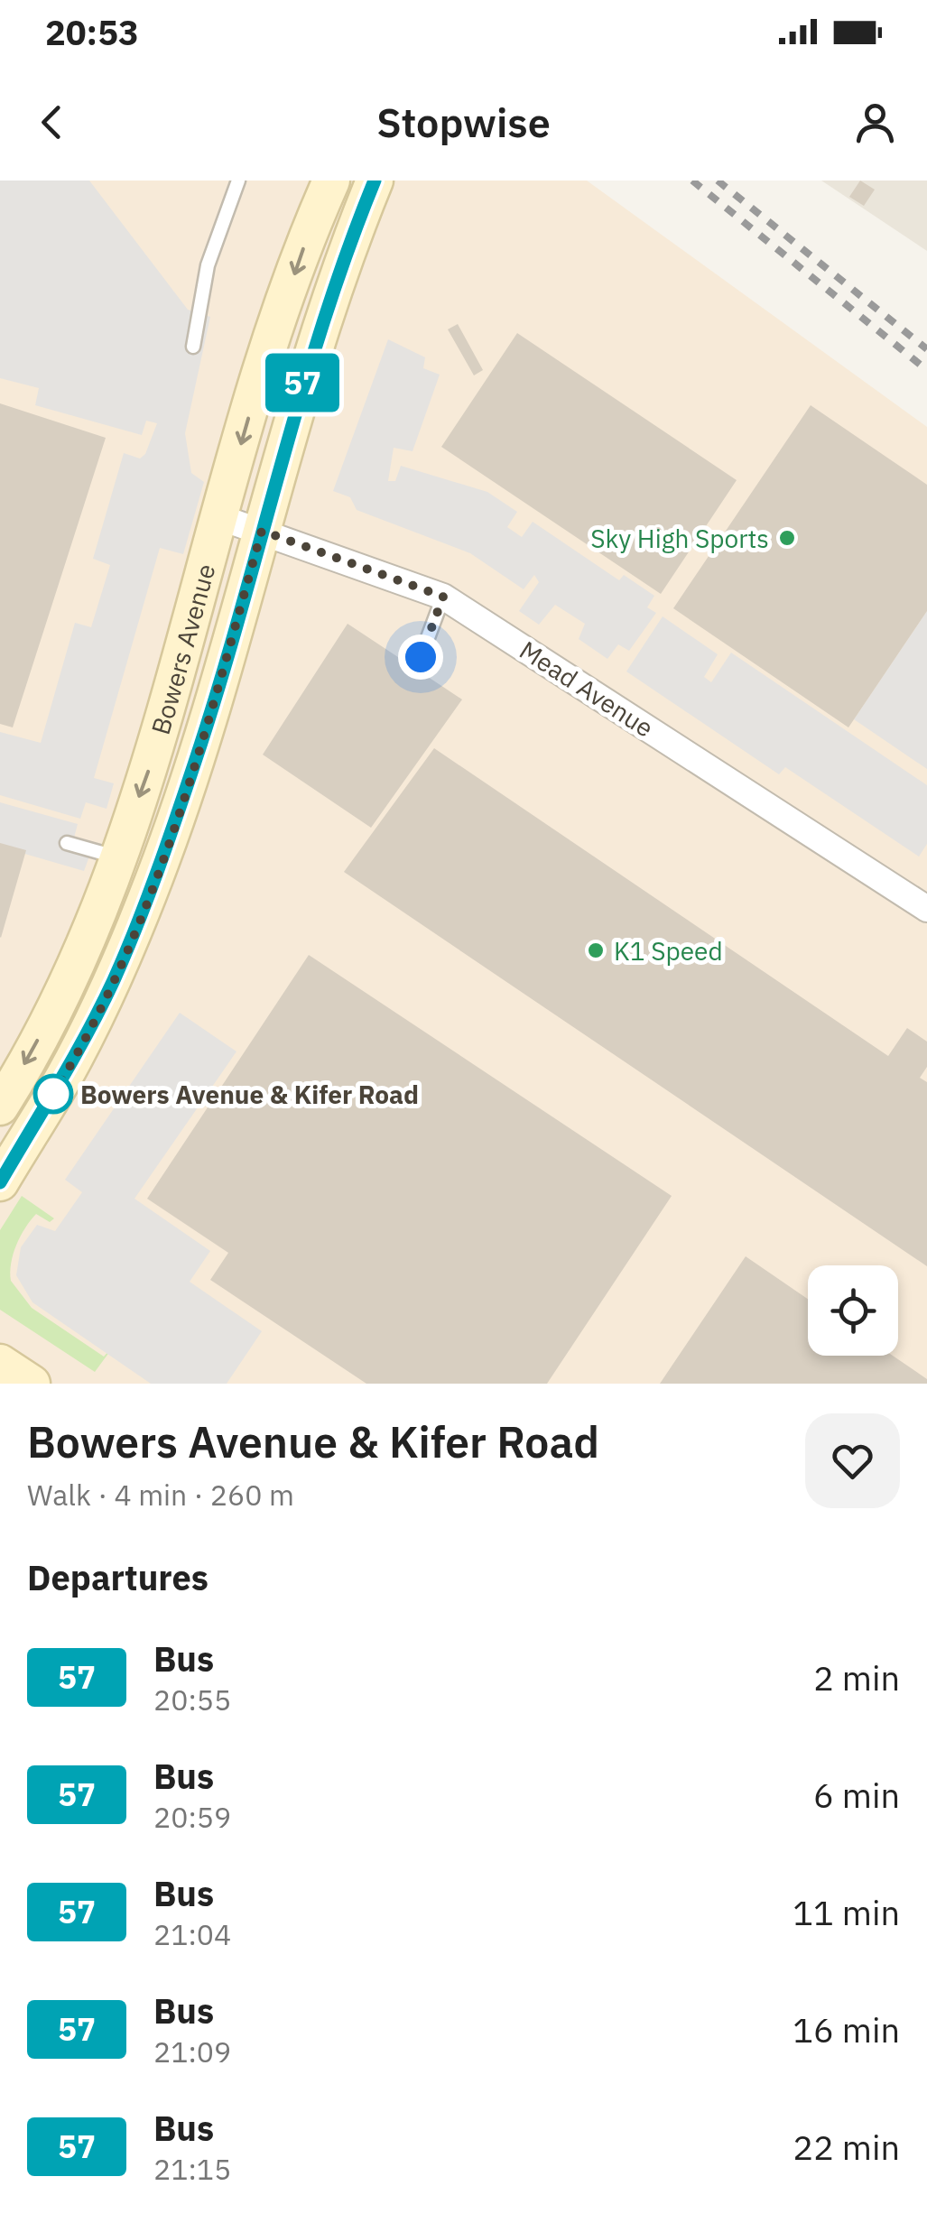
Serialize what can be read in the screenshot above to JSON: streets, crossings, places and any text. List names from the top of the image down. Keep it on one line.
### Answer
{"streets":{"main road":["Bowers Avenue"],"street":["Mead Avenue"]},"crossings":[["Bowers Avenue","Mead Avenue"]],"places":["Sky High Sports","K1 Speed","Bowers Avenue & Kifer Road"],"lines":["bus line 57"],"page":{"status":"20:53","header":"Stopwise","on_map":"57","heading":[["Bowers Avenue & Kifer Road","Walk · 4 min · 260 m"],"Departures"],"list":[{"mark":"57","name":"Bus","note":"20:55","value":"2 min"},{"mark":"57","name":"Bus","note":"20:59","value":"6 min"},{"mark":"57","name":"Bus","note":"21:04","value":"11 min"},{"mark":"57","name":"Bus","note":"21:09","value":"16 min"},{"mark":"57","name":"Bus","note":"21:15","value":"22 min"}]}}
